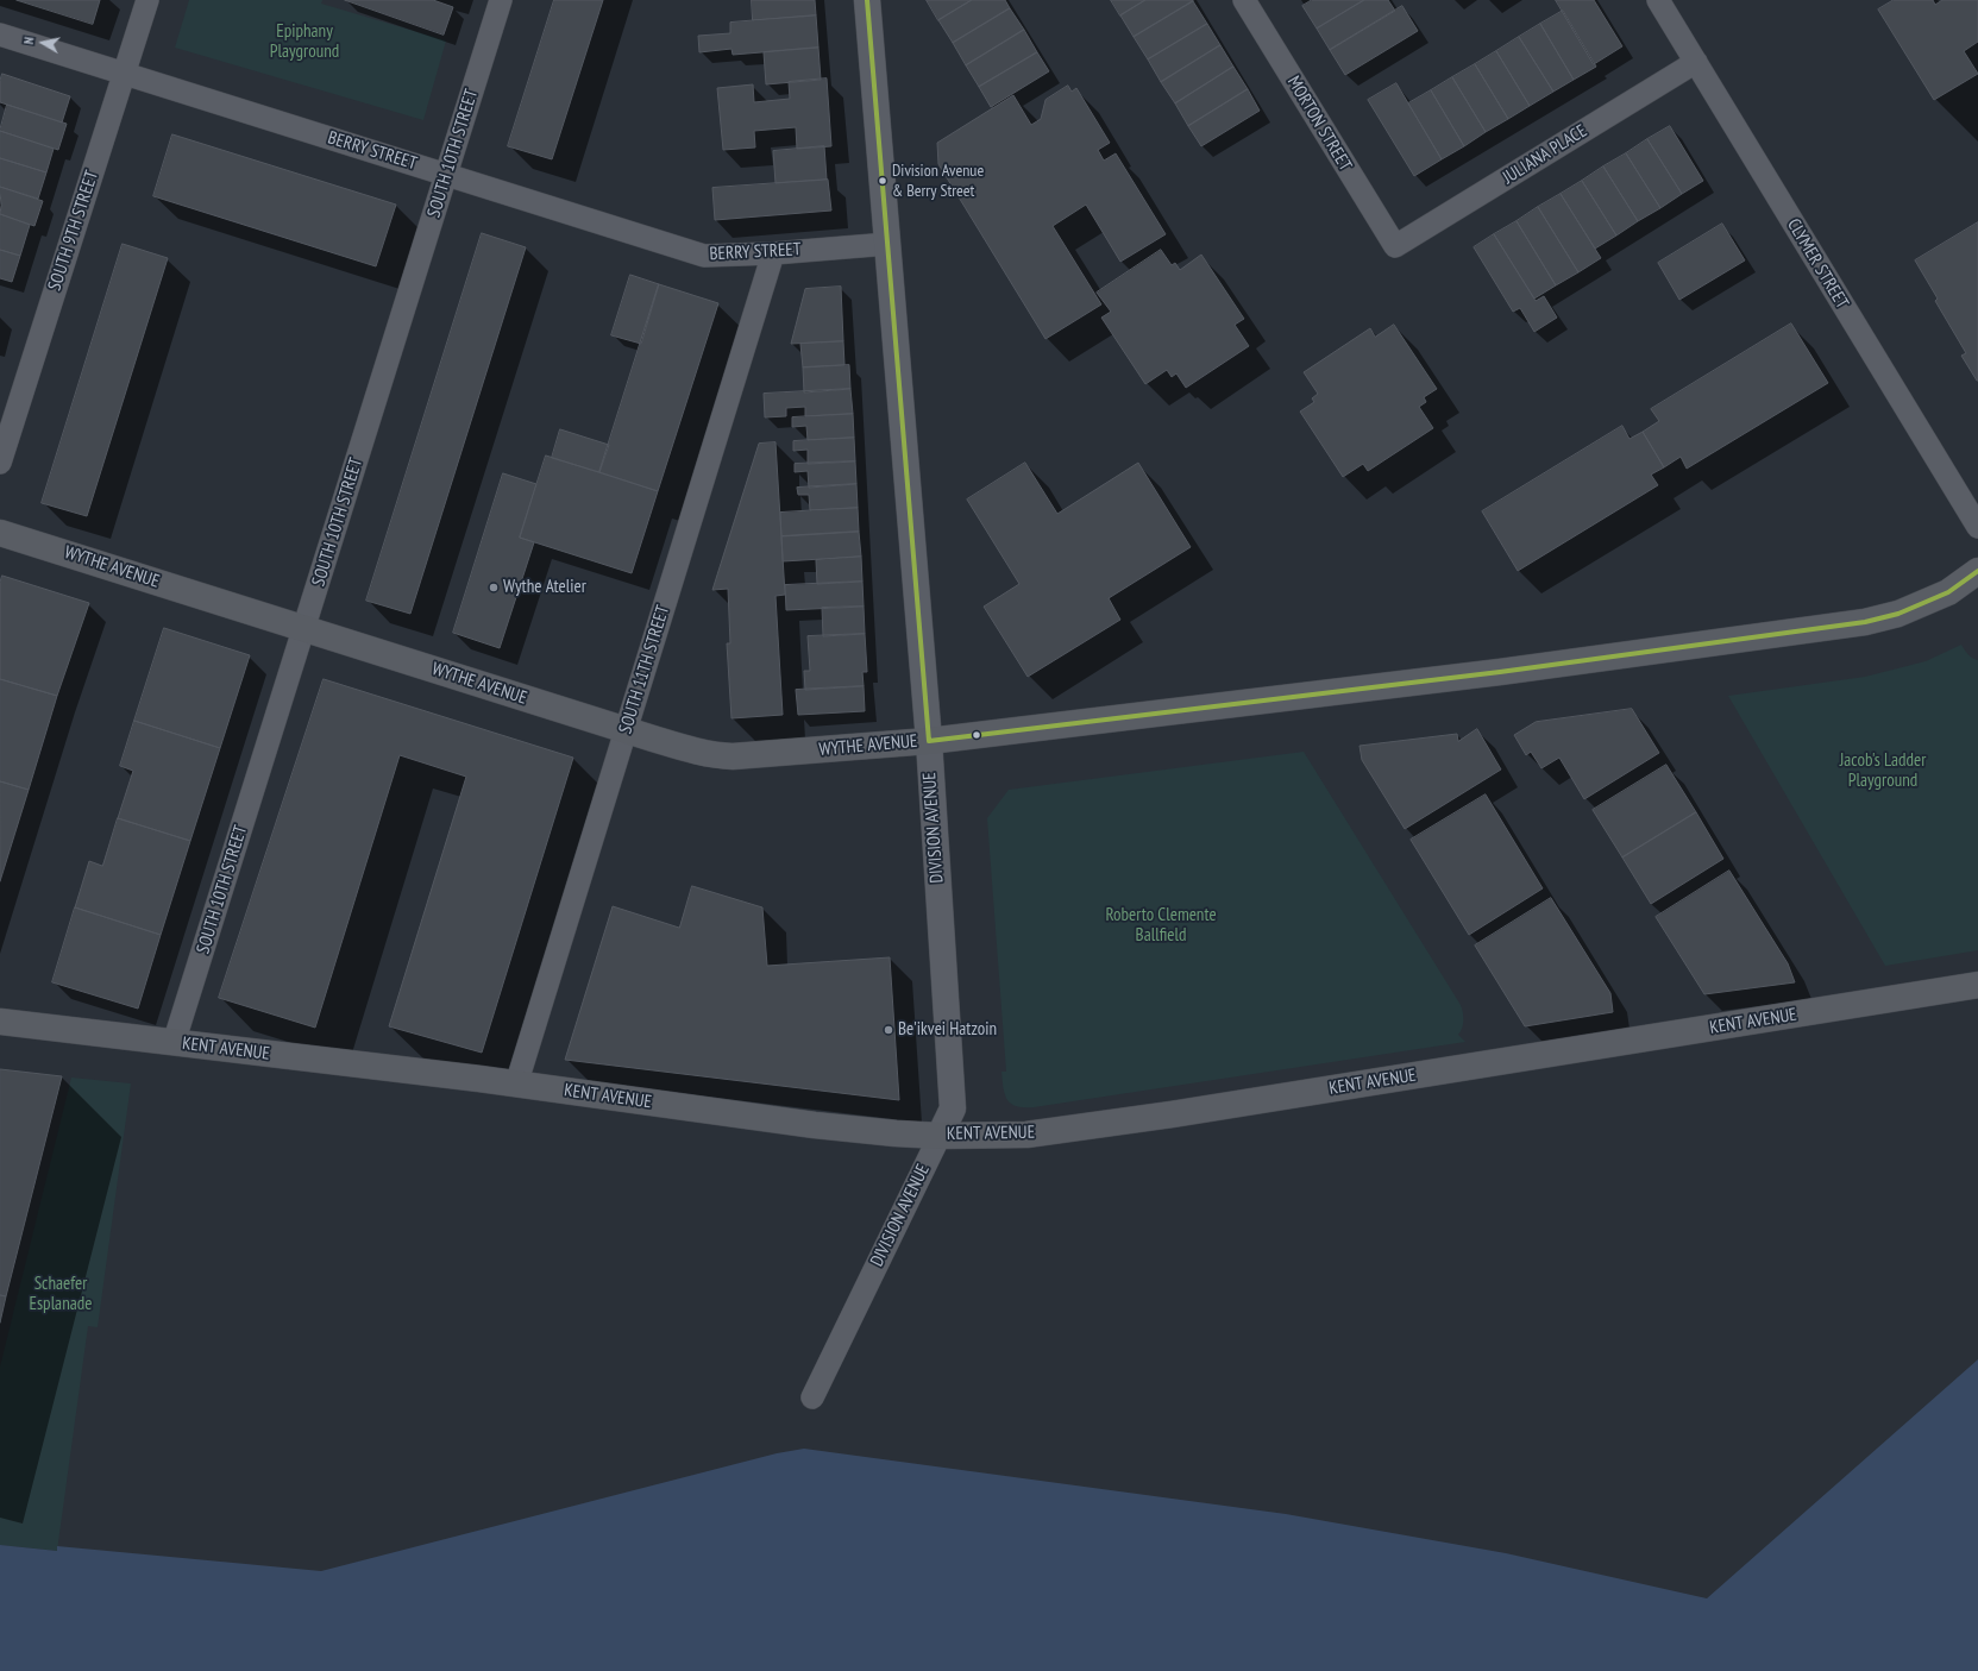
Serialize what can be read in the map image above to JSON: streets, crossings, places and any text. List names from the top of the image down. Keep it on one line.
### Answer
{"streets":{"main road":["WYTHE AVENUE","KENT AVENUE"],"street":["MORTON STREET","BERRY STREET","SOUTH 10TH STREET","JULIANA PLACE","SOUTH 9TH STREET","CLYMER STREET","SOUTH 11TH STREET","DIVISION AVENUE"]},"crossings":[["MORTON STREET","JULIANA PLACE"],["BERRY STREET","SOUTH 10TH STREET"],["BERRY STREET","SOUTH 9TH STREET"],["BERRY STREET","SOUTH 11TH STREET"],["BERRY STREET","DIVISION AVENUE"],["SOUTH 10TH STREET","WYTHE AVENUE"],["SOUTH 10TH STREET","KENT AVENUE"],["JULIANA PLACE","CLYMER STREET"],["WYTHE AVENUE","SOUTH 11TH STREET"],["WYTHE AVENUE","DIVISION AVENUE"],["SOUTH 11TH STREET","KENT AVENUE"],["DIVISION AVENUE","KENT AVENUE"]],"parks":["Epiphany Playground","Jacob's Ladder Playground","Roberto Clemente Ballfield","Schaefer Esplanade"],"places":["Division Avenue & Berry Street","Wythe Atelier","Be'ikvei Hatzoin"],"north":"left"}
